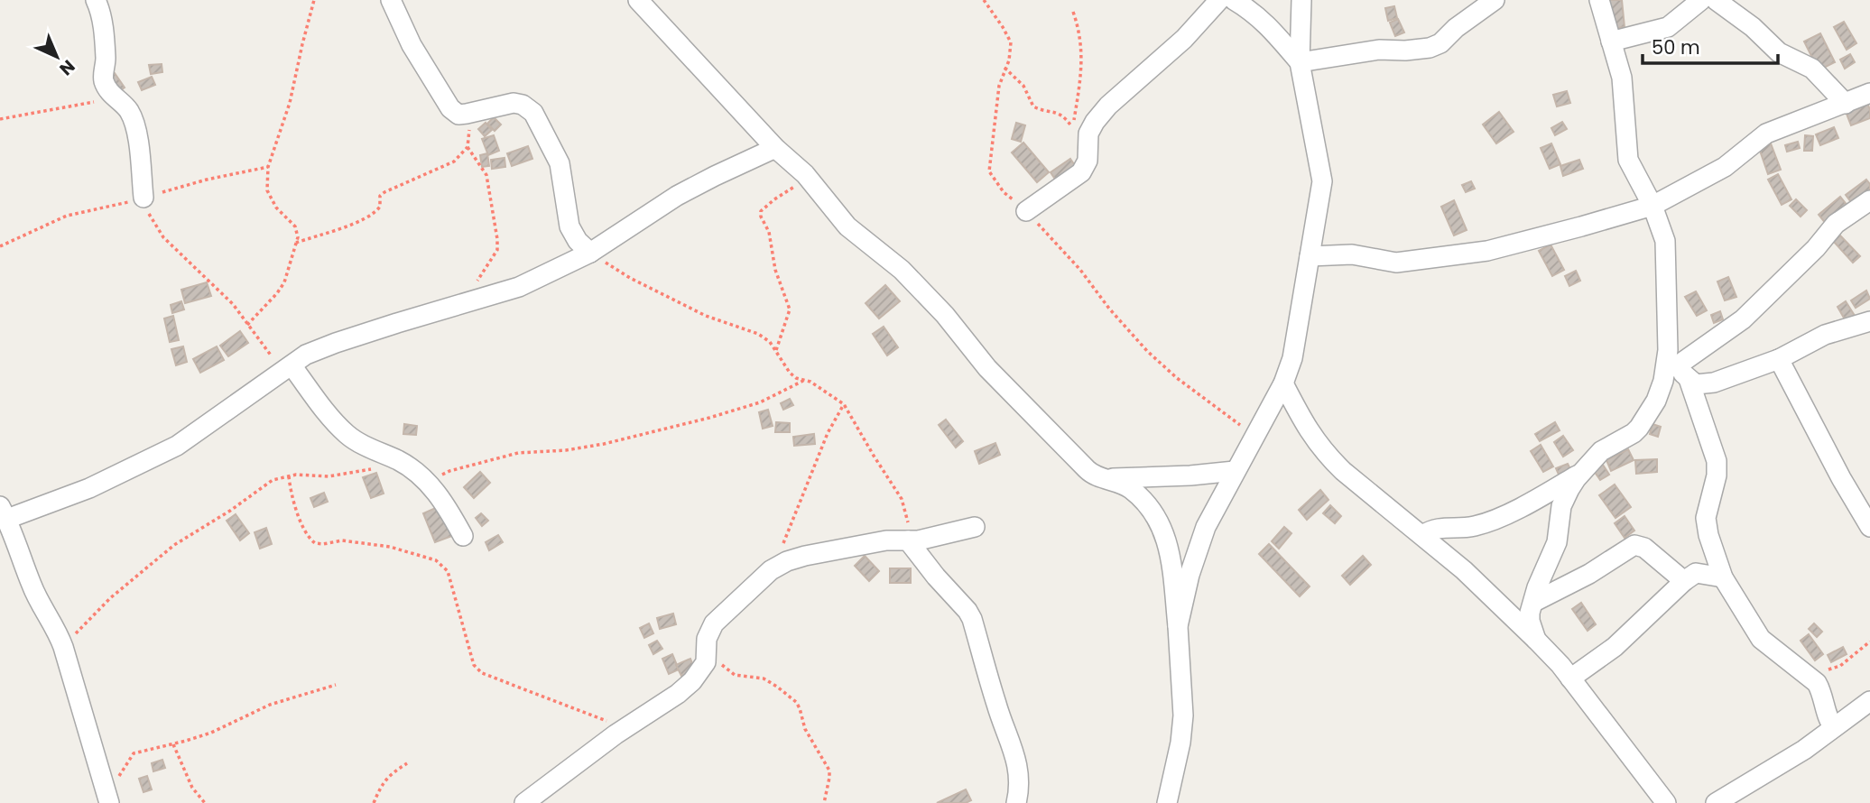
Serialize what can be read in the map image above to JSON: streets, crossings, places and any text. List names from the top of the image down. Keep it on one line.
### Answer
{"scale_bar":"50 m","north":"bottom right"}
